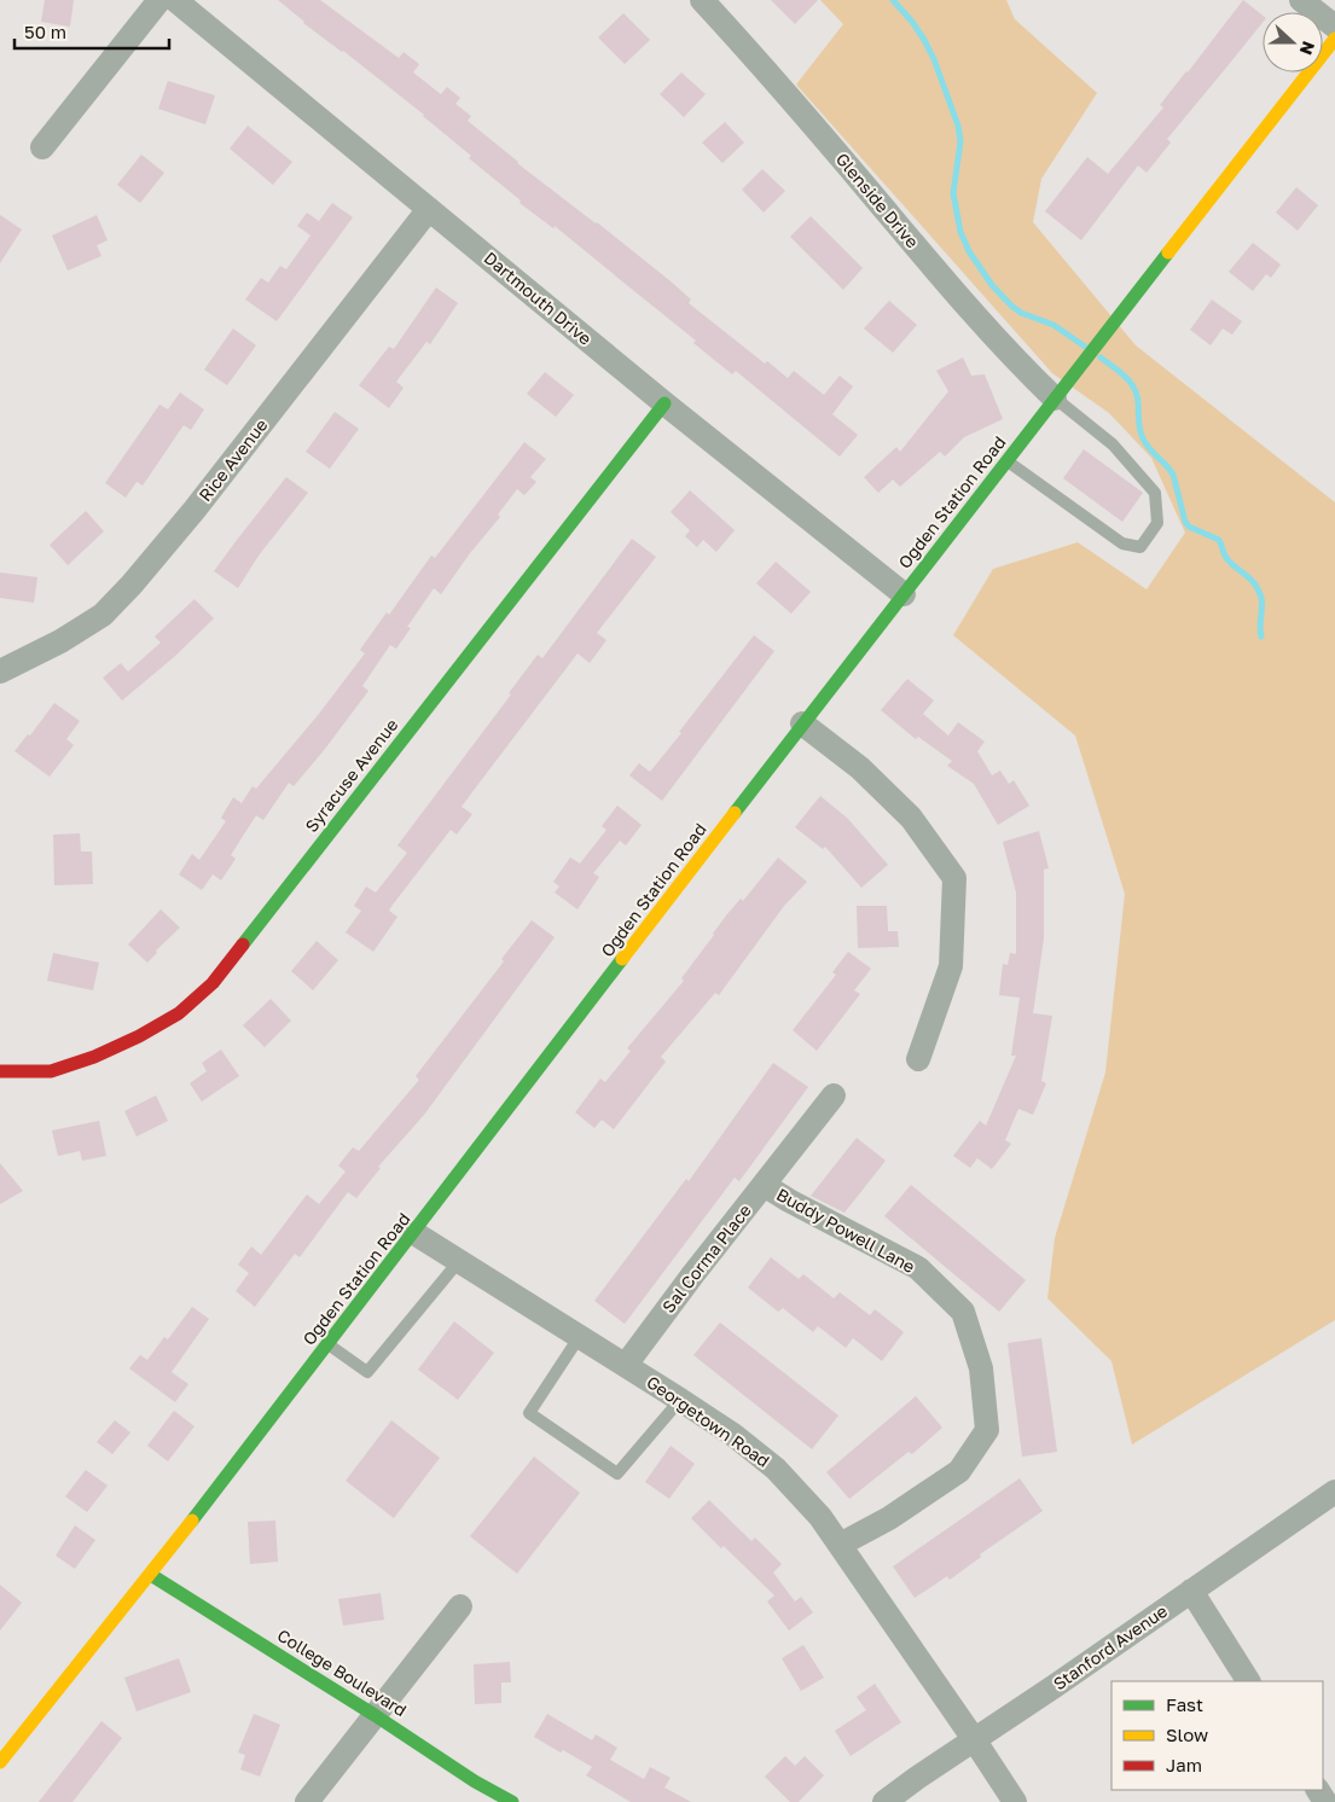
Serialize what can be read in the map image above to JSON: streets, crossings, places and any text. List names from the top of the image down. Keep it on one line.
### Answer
{"streets":{"street":["Glenside Drive","Dartmouth Drive","Rice Avenue","Ogden Station Road","Syracuse Avenue","Buddy Powell Lane","Sal Corma Place","Georgetown Road","Stanford Avenue","College Boulevard"]},"crossings":[["Glenside Drive","Ogden Station Road"],["Dartmouth Drive","Rice Avenue"],["Dartmouth Drive","Ogden Station Road"],["Dartmouth Drive","Syracuse Avenue"],["Ogden Station Road","Georgetown Road"],["Ogden Station Road","College Boulevard"],["Buddy Powell Lane","Sal Corma Place"],["Buddy Powell Lane","Georgetown Road"],["Sal Corma Place","Georgetown Road"],["Georgetown Road","Stanford Avenue"]],"legend":["Fast","Slow","Jam"],"scale_bar":"50 m","north":"right"}
